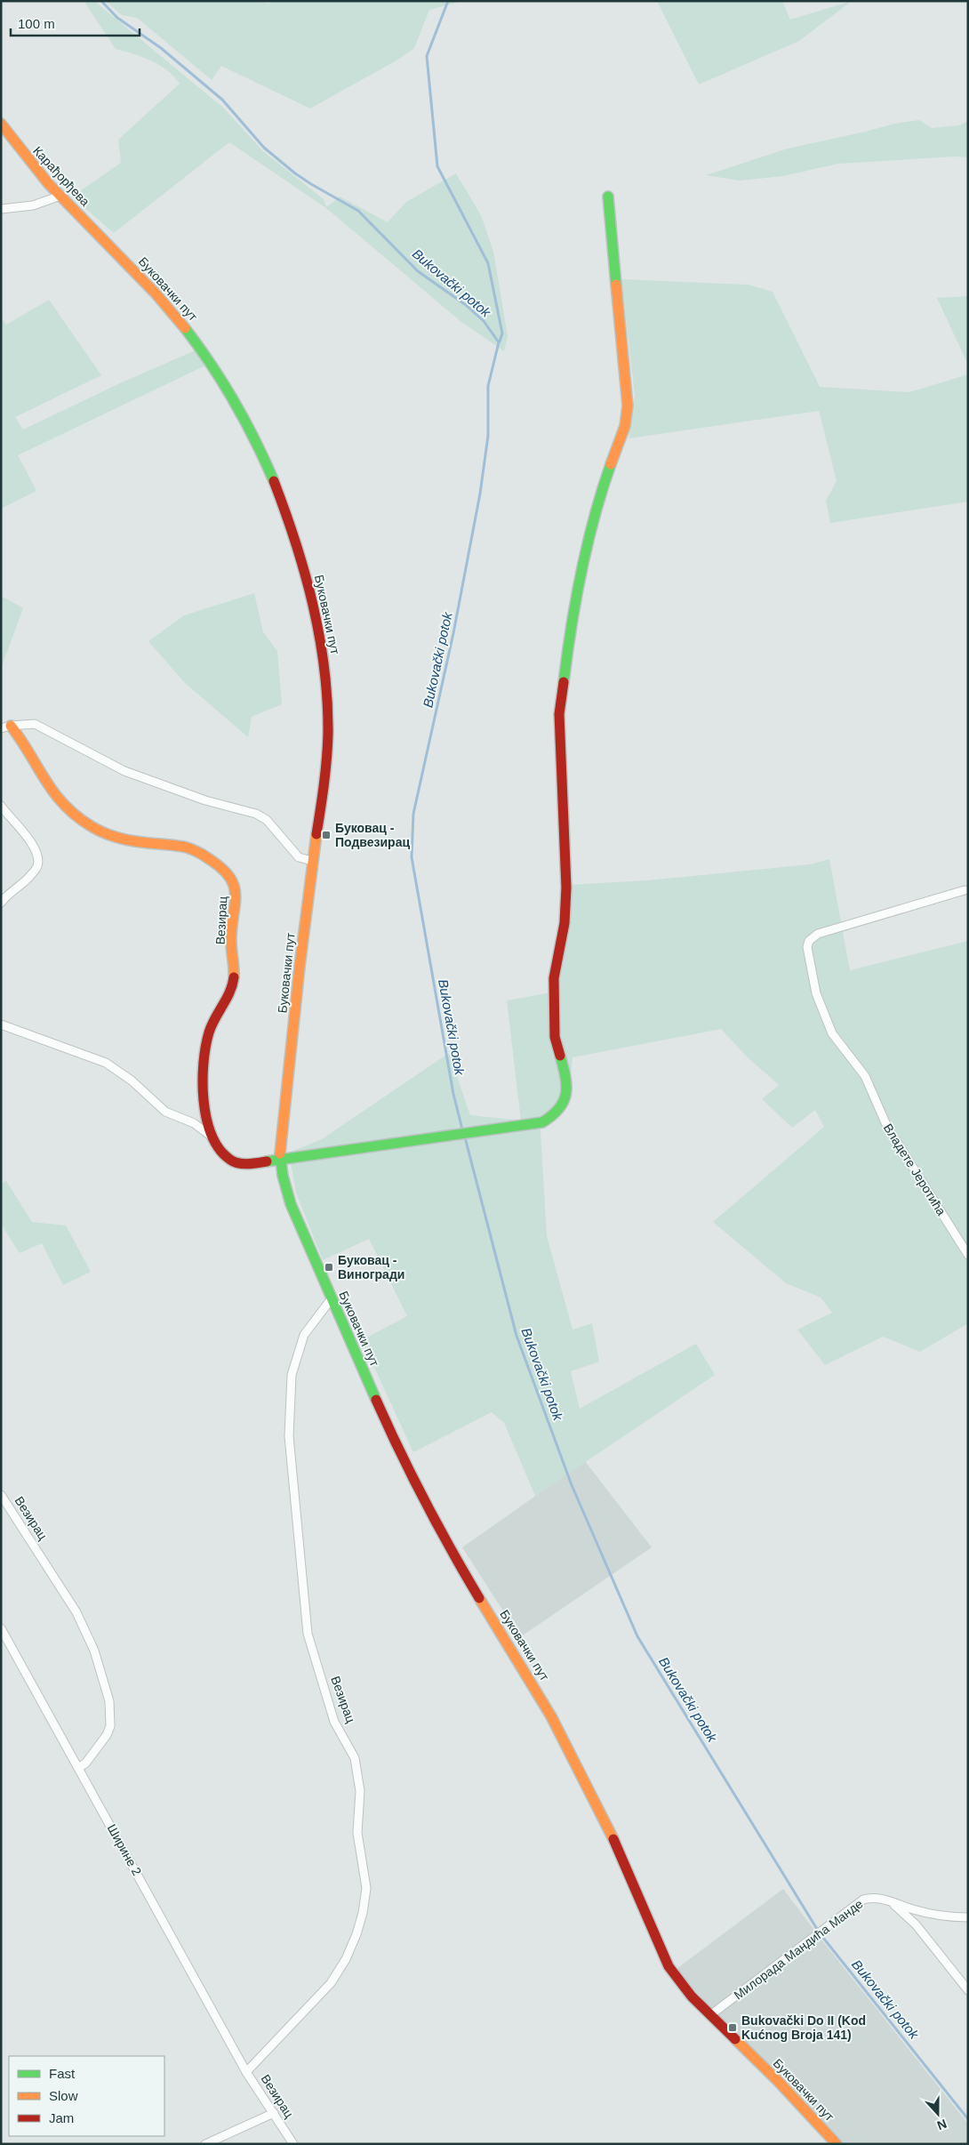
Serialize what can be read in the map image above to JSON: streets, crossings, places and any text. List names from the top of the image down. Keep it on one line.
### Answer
{"streets":{"street":["Карађорђева","Буковачки пут","Везирац","Владете Јеротића","Ширине 2","Милорада Мандића Манде"]},"crossings":[["Карађорђева","Буковачки пут"],["Буковачки пут","Везирац"],["Буковачки пут","Милорада Мандића Манде"],["Везирац","Ширине 2"]],"water":["Bukovački potok"],"places":{"transit":["Буковац - Подвезирац","Буковац - Виногради","Bukovački Do II (Kod Kućnog Broja 141)"]},"legend":["Fast","Slow","Jam"],"scale_bar":"100 m","north":"bottom"}
